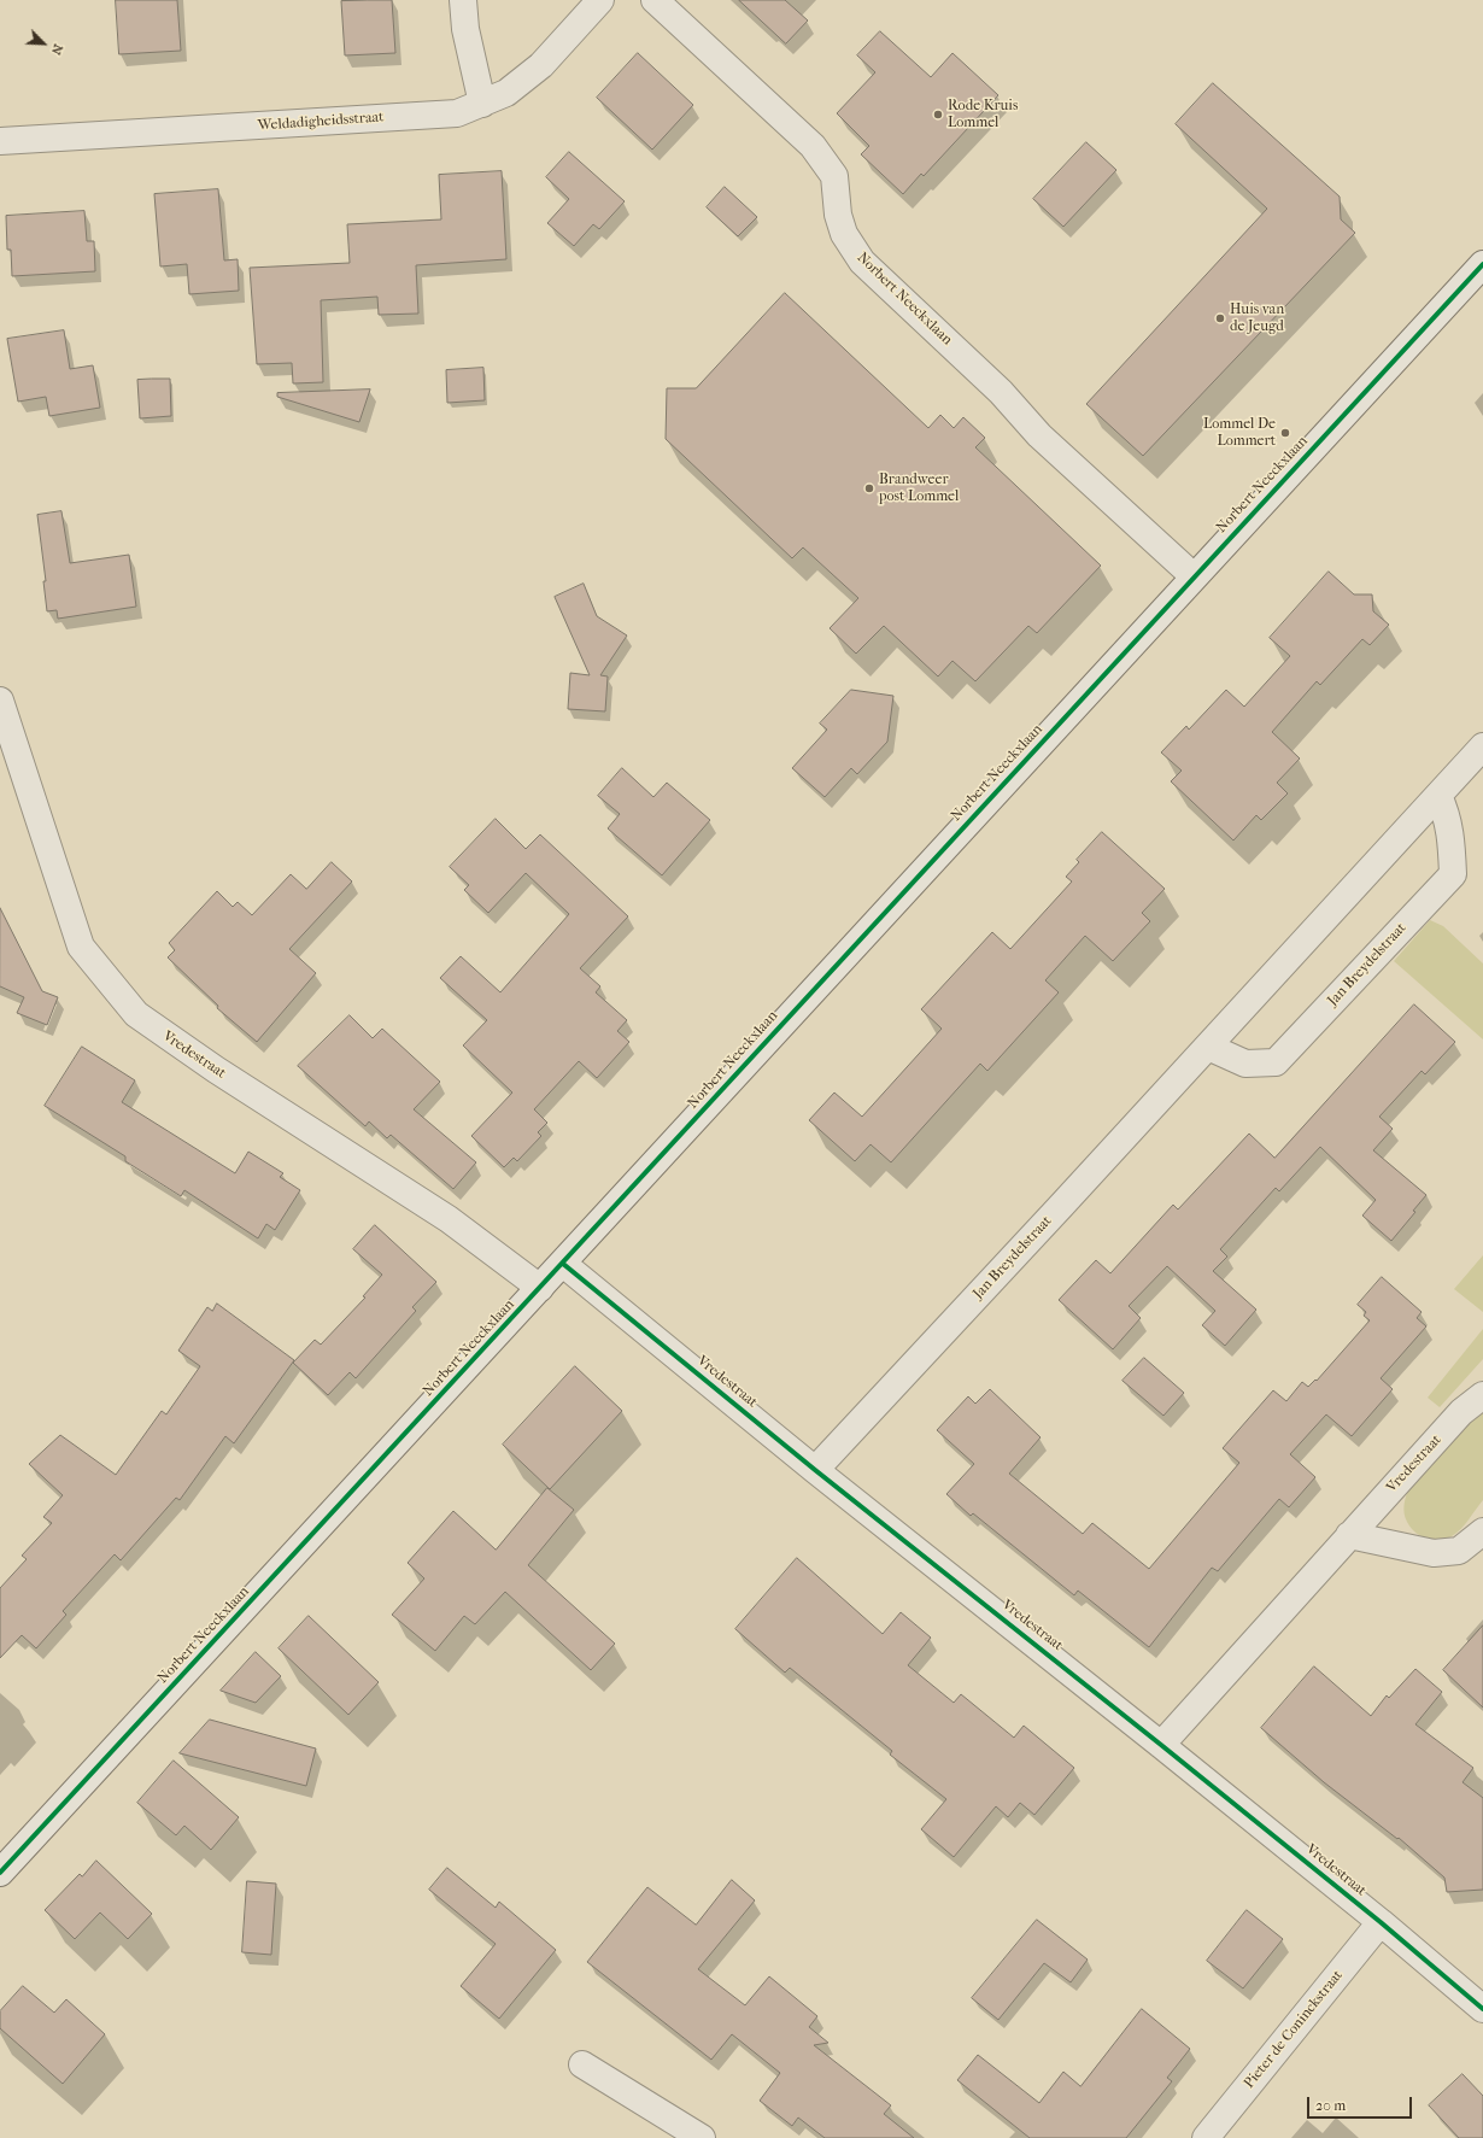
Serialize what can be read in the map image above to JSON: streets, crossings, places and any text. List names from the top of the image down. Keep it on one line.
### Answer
{"streets":{"street":["Weldadigheidsstraat","Norbert Neeckxlaan","Jan Breydelstraat","Vredestraat","Pieter de Coninckstraat"]},"crossings":[["Norbert Neeckxlaan","Vredestraat"],["Jan Breydelstraat","Vredestraat"],["Vredestraat","Pieter de Coninckstraat"]],"places":["Rode Kruis Lommel","Huis van de Jeugd","Lommel De Lommert","Brandweer post Lommel"],"scale_bar":"20 m","north":"bottom right"}
